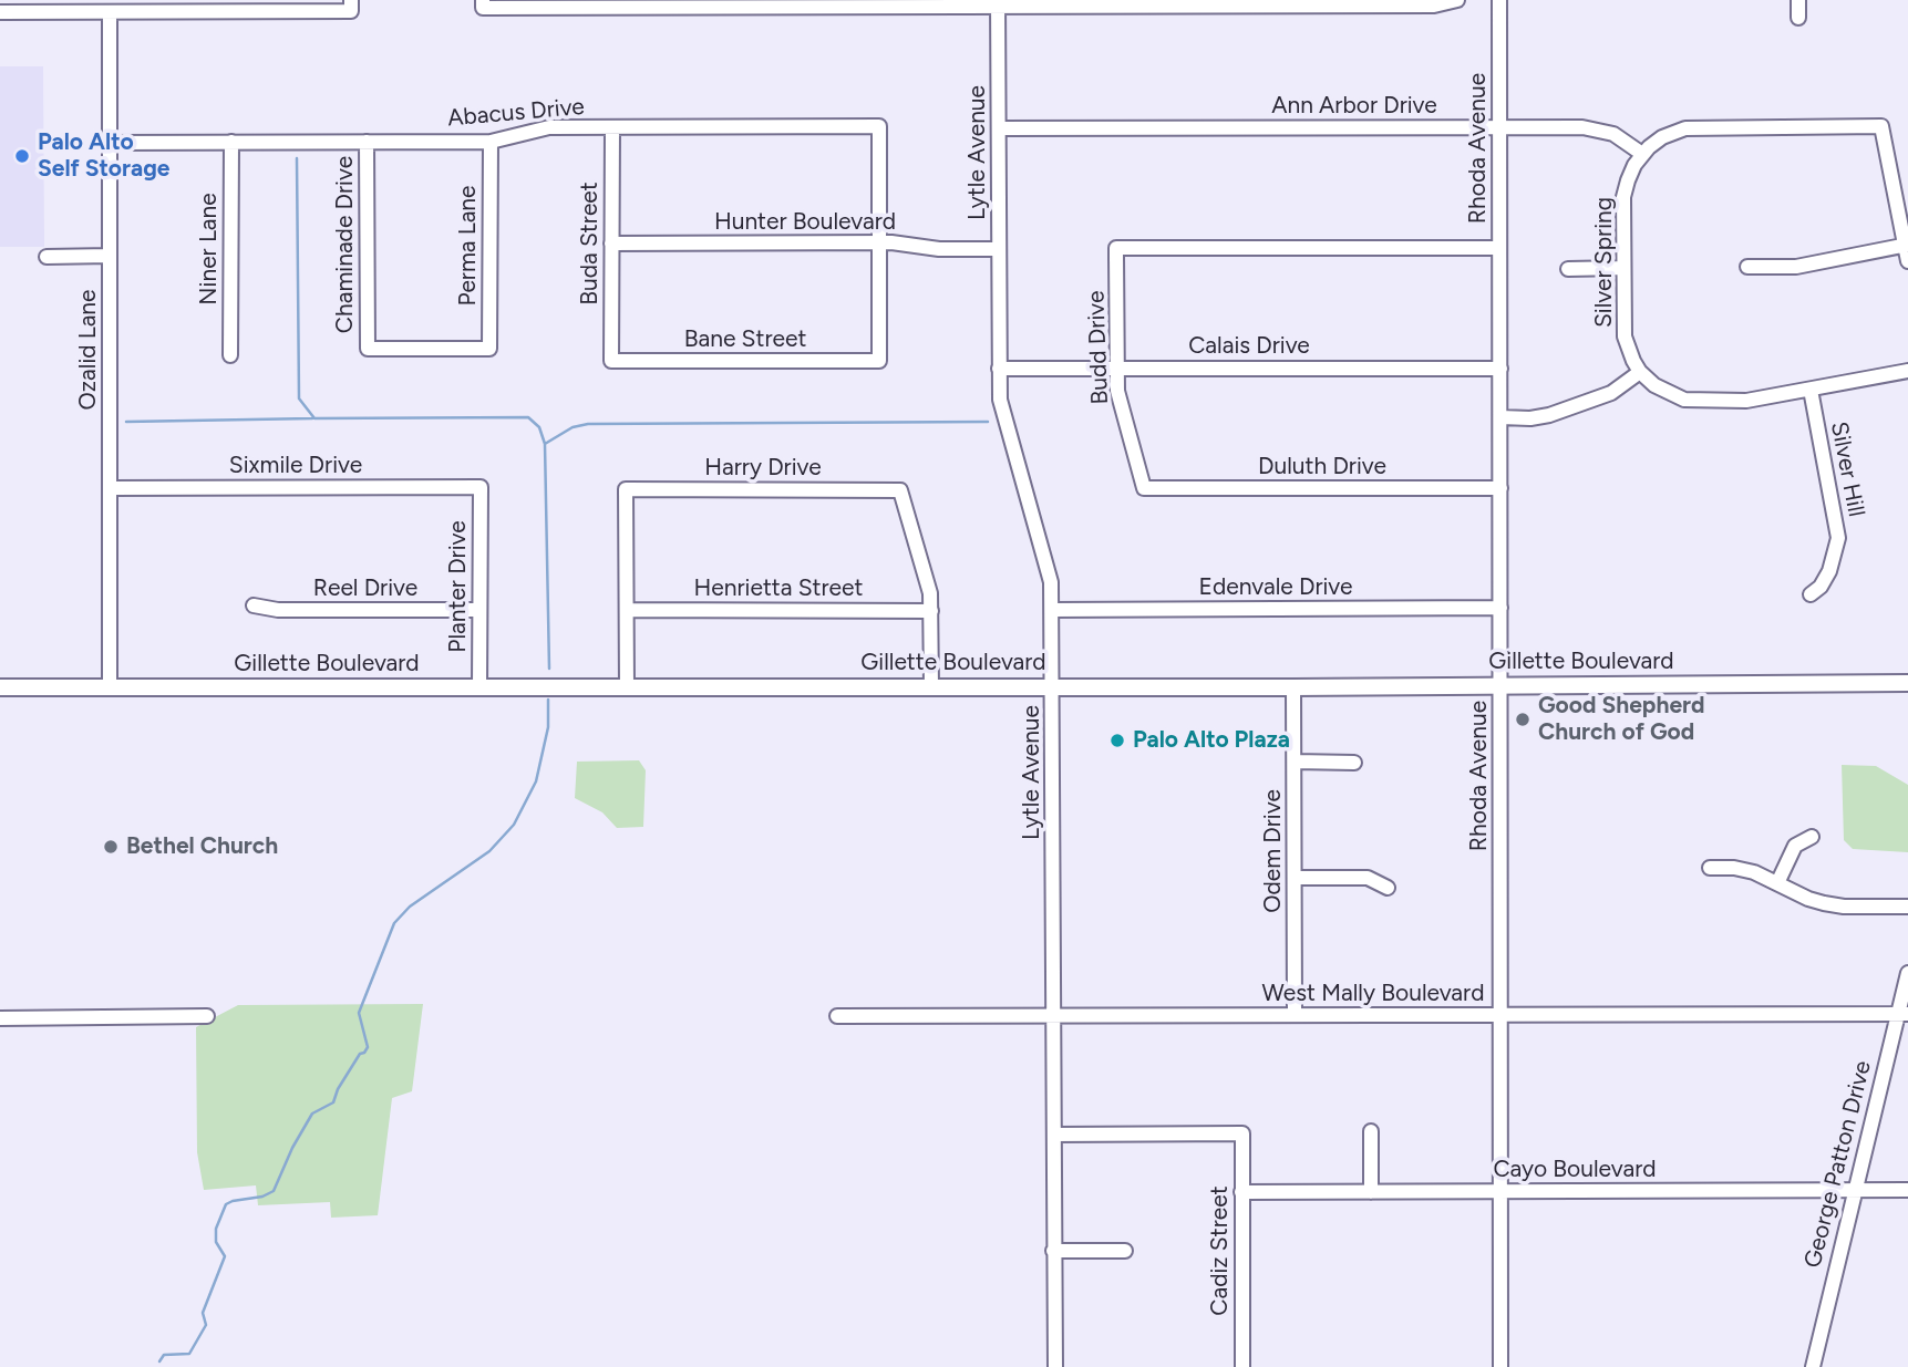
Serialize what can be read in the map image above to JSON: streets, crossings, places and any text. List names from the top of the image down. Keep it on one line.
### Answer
{"streets":{"main road":["Gillette Boulevard"],"street":["Ann Arbor Drive","Abacus Drive","Rhoda Avenue","Lytle Avenue","Hunter Boulevard","Buda Street","Chaminade Drive","Perma Lane","Niner Lane","Silver Spring","Bane Street","Calais Drive","Budd Drive","Ozalid Lane","Sixmile Drive","Duluth Drive","Harry Drive","Silver Hill","Planter Drive","Edenvale Drive","Reel Drive","Henrietta Street","Odem Drive","West Mally Boulevard","George Patton Drive","Cayo Boulevard","Cadiz Street"]},"crossings":[["Ann Arbor Drive","Rhoda Avenue"],["Ann Arbor Drive","Lytle Avenue"],["Ann Arbor Drive","Silver Spring"],["Abacus Drive","Hunter Boulevard"],["Abacus Drive","Buda Street"],["Abacus Drive","Chaminade Drive"],["Abacus Drive","Perma Lane"],["Abacus Drive","Niner Lane"],["Abacus Drive","Bane Street"],["Abacus Drive","Ozalid Lane"],["Rhoda Avenue","Calais Drive"],["Rhoda Avenue","Budd Drive"],["Rhoda Avenue","Duluth Drive"],["Rhoda Avenue","Edenvale Drive"],["Rhoda Avenue","Gillette Boulevard"],["Rhoda Avenue","West Mally Boulevard"],["Rhoda Avenue","Cayo Boulevard"],["Lytle Avenue","Hunter Boulevard"],["Lytle Avenue","Calais Drive"],["Lytle Avenue","Edenvale Drive"],["Lytle Avenue","Gillette Boulevard"],["Lytle Avenue","West Mally Boulevard"],["Lytle Avenue","Cadiz Street"],["Hunter Boulevard","Buda Street"],["Hunter Boulevard","Bane Street"],["Buda Street","Bane Street"],["Chaminade Drive","Perma Lane"],["Calais Drive","Budd Drive"],["Budd Drive","Duluth Drive"],["Ozalid Lane","Sixmile Drive"],["Ozalid Lane","Gillette Boulevard"],["Sixmile Drive","Planter Drive"],["Harry Drive","Henrietta Street"],["Planter Drive","Reel Drive"],["Planter Drive","Gillette Boulevard"],["Gillette Boulevard","Odem Drive"],["Odem Drive","West Mally Boulevard"],["West Mally Boulevard","George Patton Drive"],["George Patton Drive","Cayo Boulevard"],["Cayo Boulevard","Cadiz Street"]],"places":["Palo Alto Self Storage","Good Shepherd Church of God","Palo Alto Plaza","Bethel Church"]}
